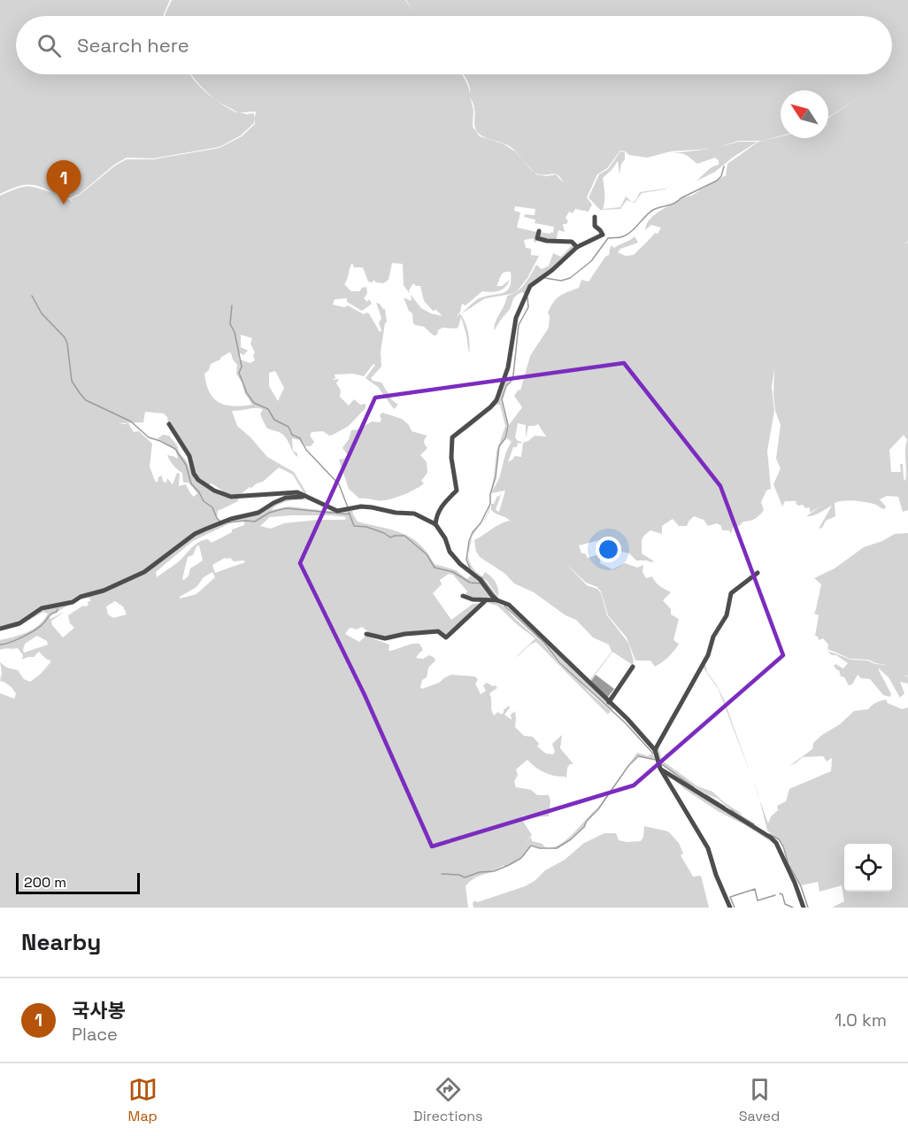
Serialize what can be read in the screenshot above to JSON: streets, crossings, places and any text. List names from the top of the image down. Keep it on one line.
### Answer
{"scale_bar":"200 m","north":"top left","page":{"search":"Search here","pins":"1","scale":"200 m","heading":"Nearby","list":[{"mark":"1","name":"국사봉","note":"Place","value":"1.0 km"}],"nav":["Map","Directions","Saved"]}}
